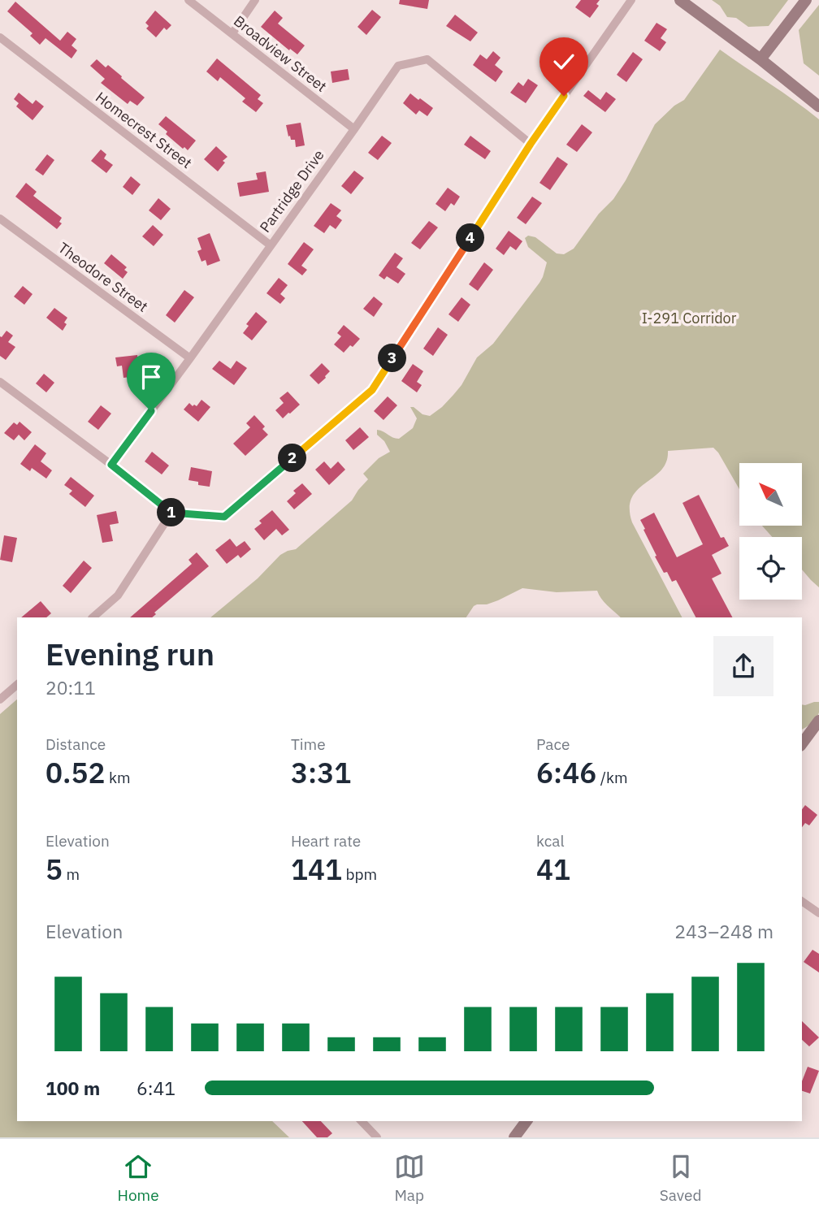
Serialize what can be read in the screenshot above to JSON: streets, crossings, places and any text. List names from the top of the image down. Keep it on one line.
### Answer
{"streets":{"street":["Broadview Street","Homecrest Street","Partridge Drive","Theodore Street"]},"crossings":[["Broadview Street","Partridge Drive"],["Homecrest Street","Partridge Drive"],["Partridge Drive","Theodore Street"]],"parks":["I-291 Corridor"],"north":"top left","page":{"pins":["4","3","2","1"],"heading":["Evening run","20:11"],"stats":[["Distance","0.52 km"],["Time","3:31"],["Pace","6:46 /km"],["Elevation","5 m"],["Heart rate","141 bpm"],["kcal","41"]],"chart":["Elevation","243–248 m"],"list":[{"name":"100 m","note":"6:41"}],"tabs":["Home","Map","Saved"]}}
